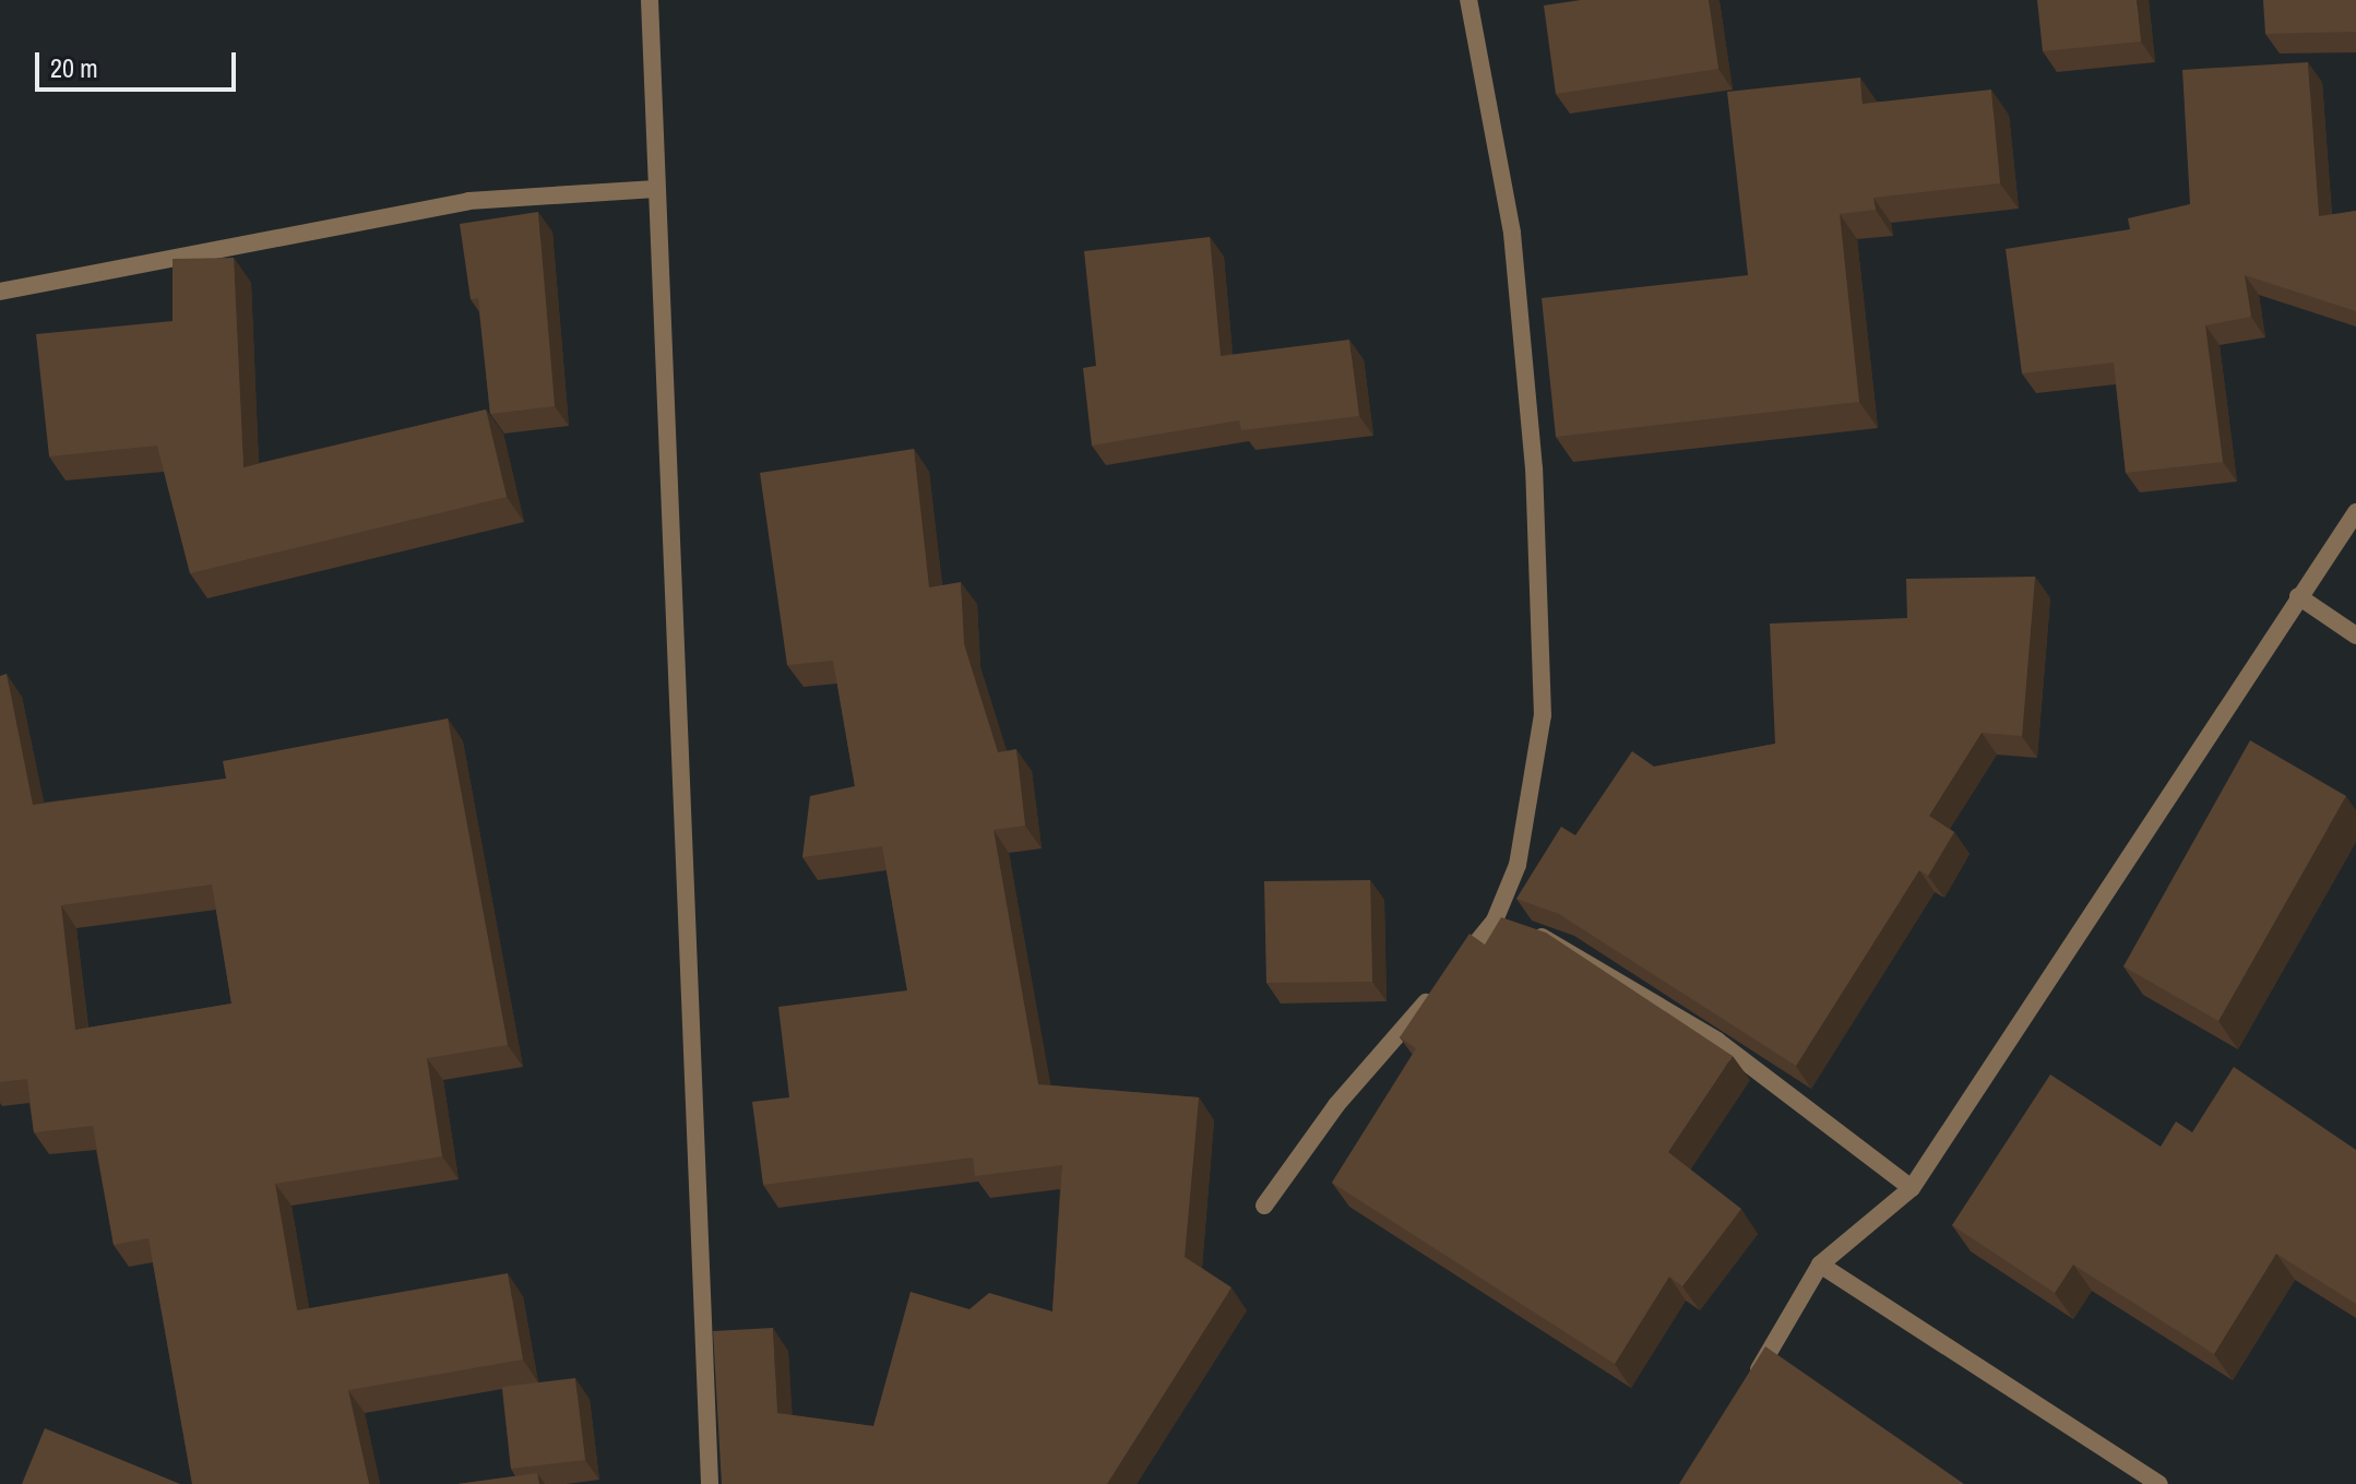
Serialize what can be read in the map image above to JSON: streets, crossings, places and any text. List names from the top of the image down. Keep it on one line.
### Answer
{"scale_bar":"20 m"}
